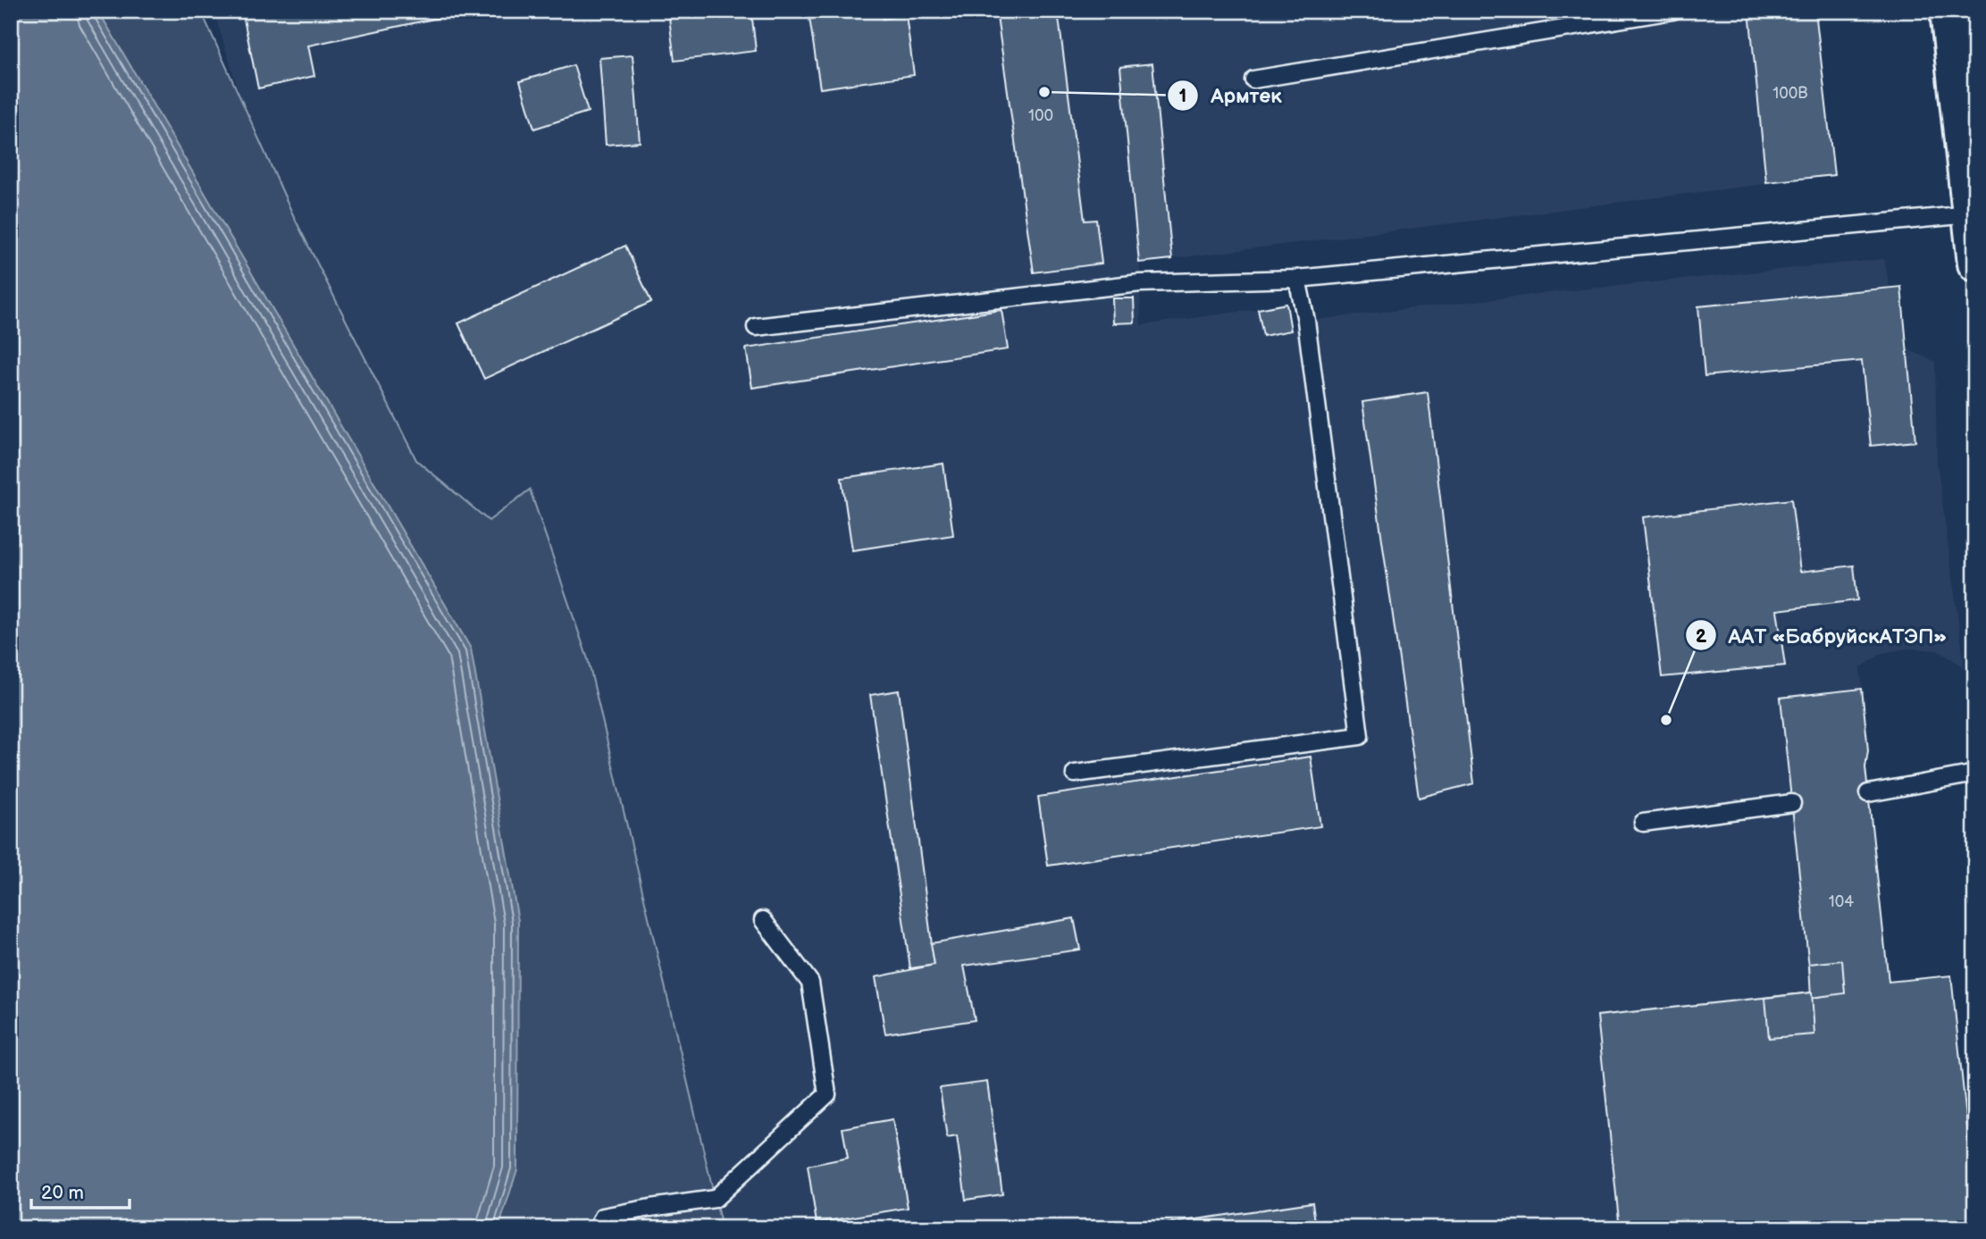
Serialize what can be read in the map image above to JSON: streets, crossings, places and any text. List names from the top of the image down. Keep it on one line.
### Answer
{"places":["Армтек","ААТ «БабруйскАТЭП»"],"house_numbers":["100В","100","104"],"scale_bar":"20 m"}
